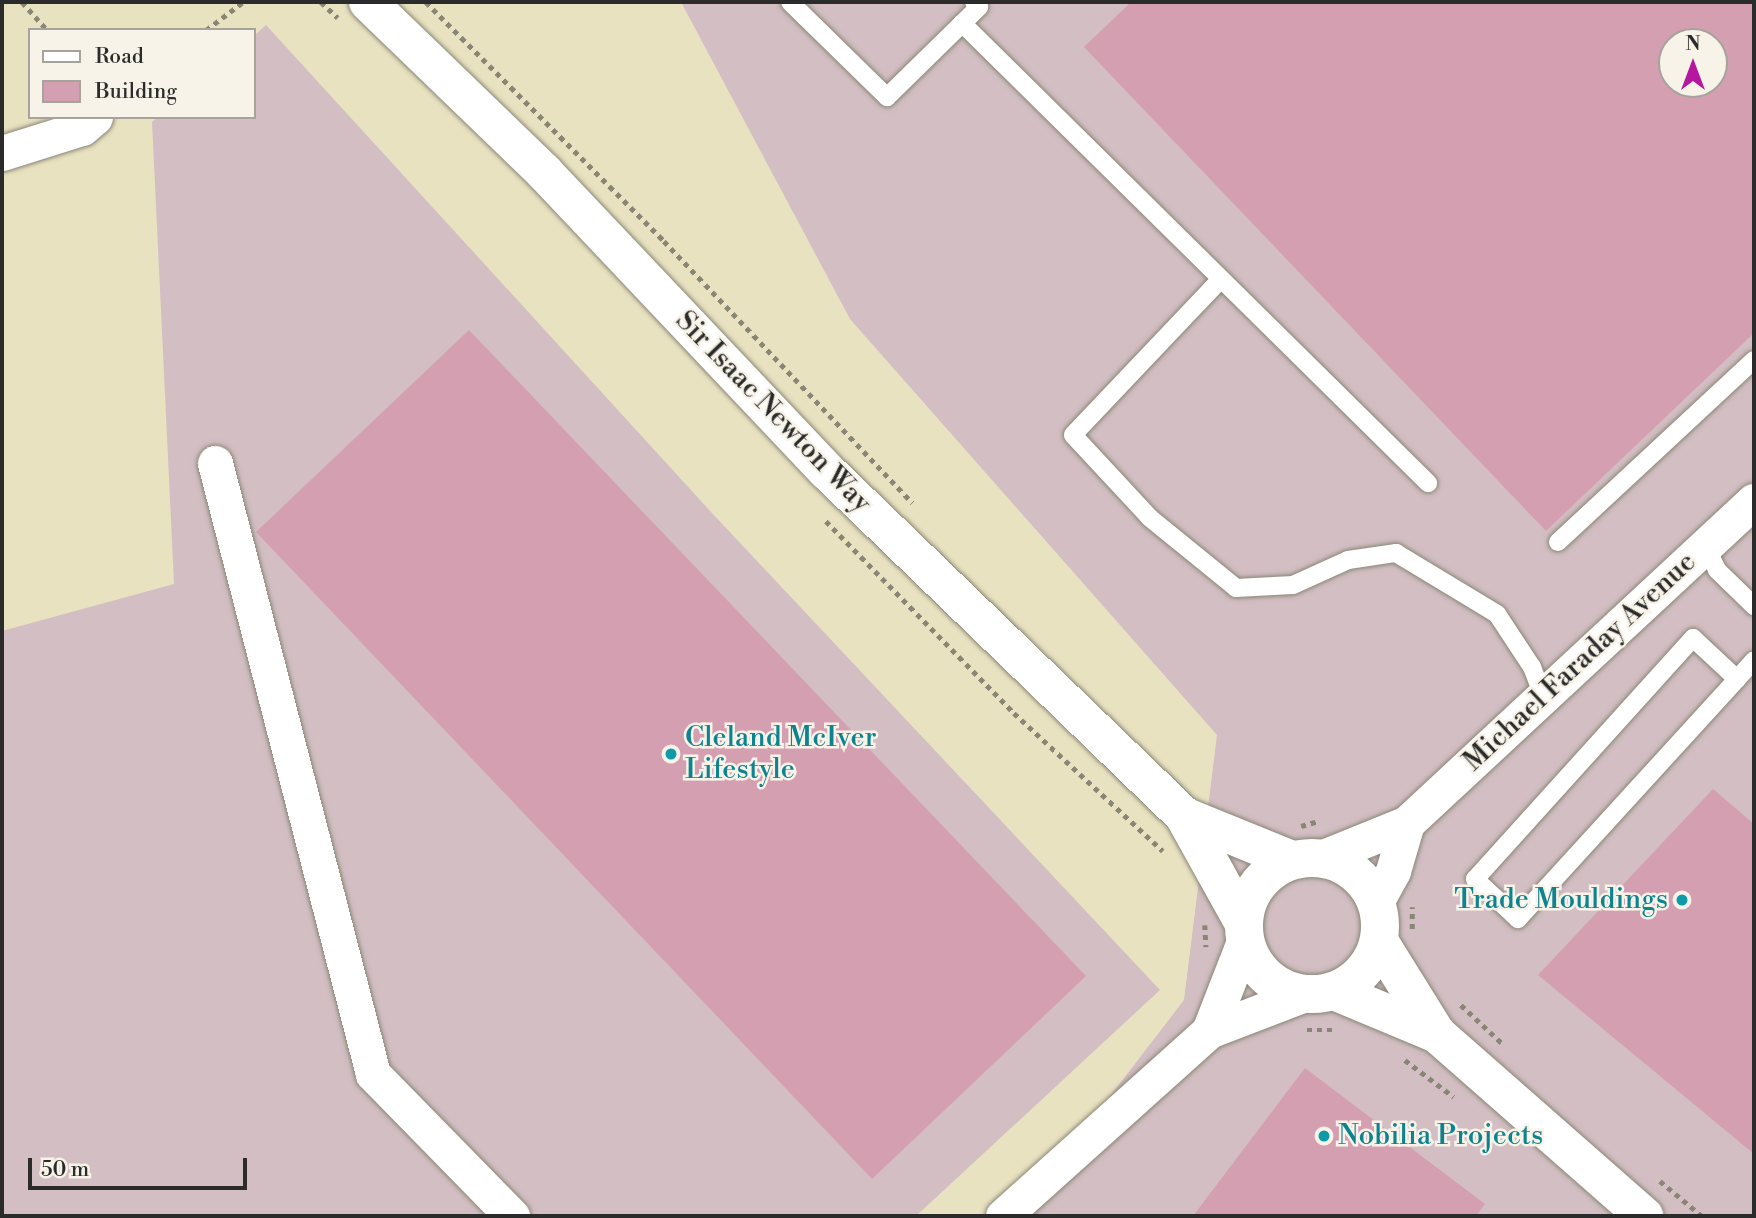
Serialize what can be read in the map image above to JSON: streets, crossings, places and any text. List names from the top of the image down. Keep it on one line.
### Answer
{"streets":{"highway":["Sir Isaac Newton Way"],"street":["Michael Faraday Avenue"]},"places":["Cleland McIver Lifestyle","Trade Mouldings","Nobilia Projects"],"legend":["Road","Building"],"scale_bar":"50 m","north":"top"}
